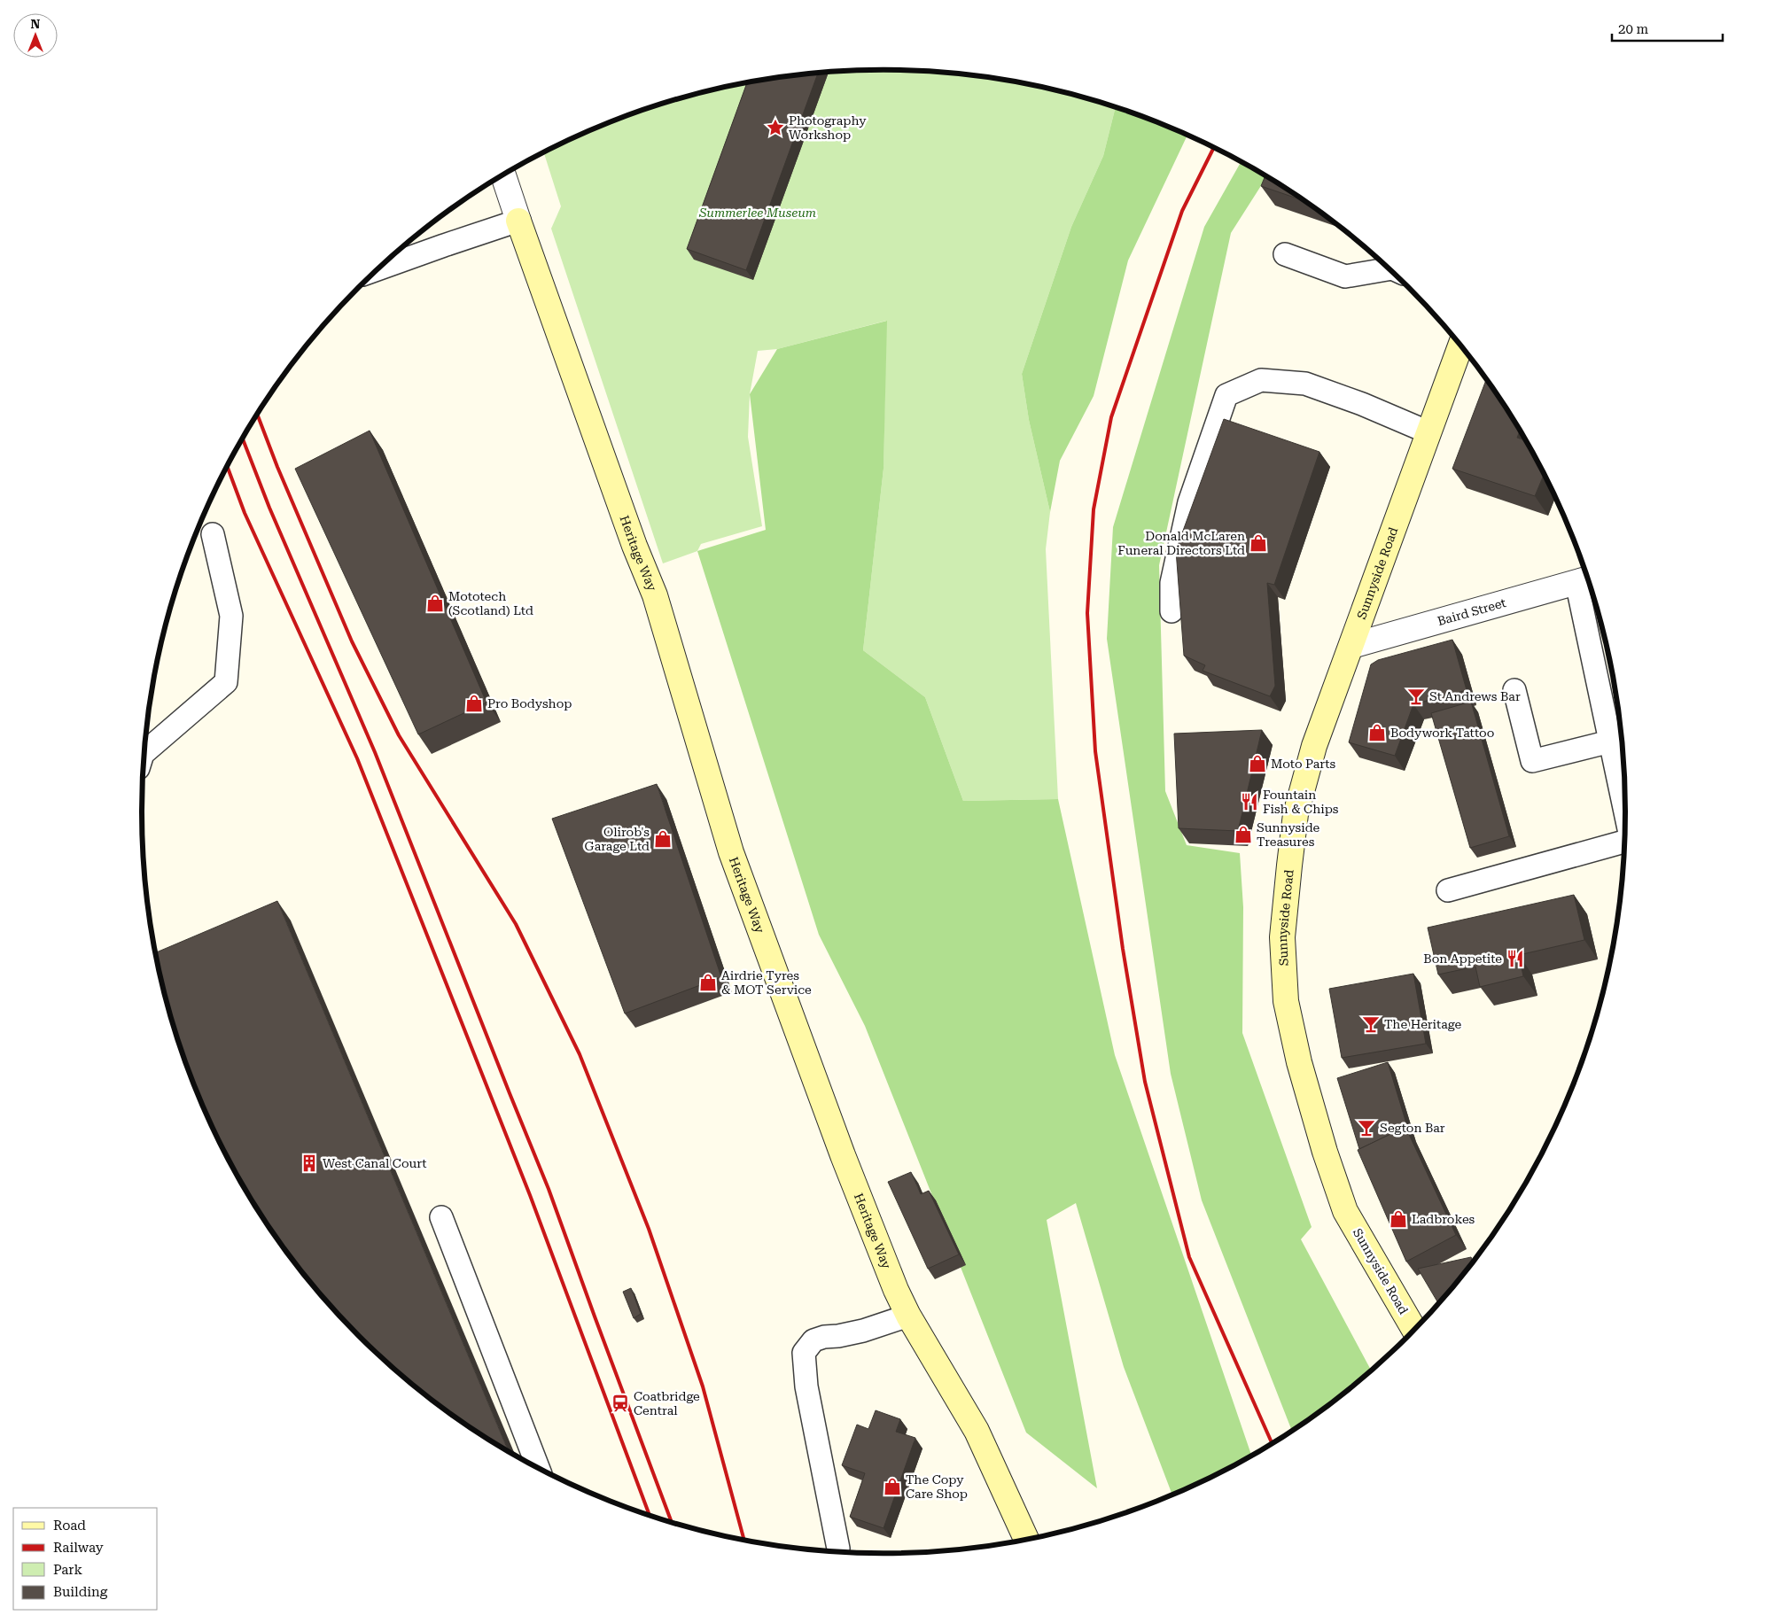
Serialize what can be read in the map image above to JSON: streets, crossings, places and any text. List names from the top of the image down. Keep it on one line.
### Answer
{"streets":{"street":["Heritage Way","Sunnyside Road","Baird Street"]},"crossings":[["Sunnyside Road","Baird Street"]],"parks":["Summerlee Museum"],"places":{"place":["Photography Workshop"],"shop":["Donald McLaren Funeral Directors Ltd","Mototech (Scotland) Ltd","Pro Bodyshop","Bodywork Tattoo","Moto Parts","Sunnyside Treasures","Olirob's Garage Ltd","Airdrie Tyres & MOT Service","Ladbrokes","The Copy Care Shop"],"bar":["St Andrews Bar","The Heritage","Segton Bar"],"restaurant":["Fountain Fish & Chips","Bon Appetite"],"building":["West Canal Court"],"station":["Coatbridge Central"]},"legend":["Road","Railway","Park","Building"],"scale_bar":"20 m","north":"top"}
